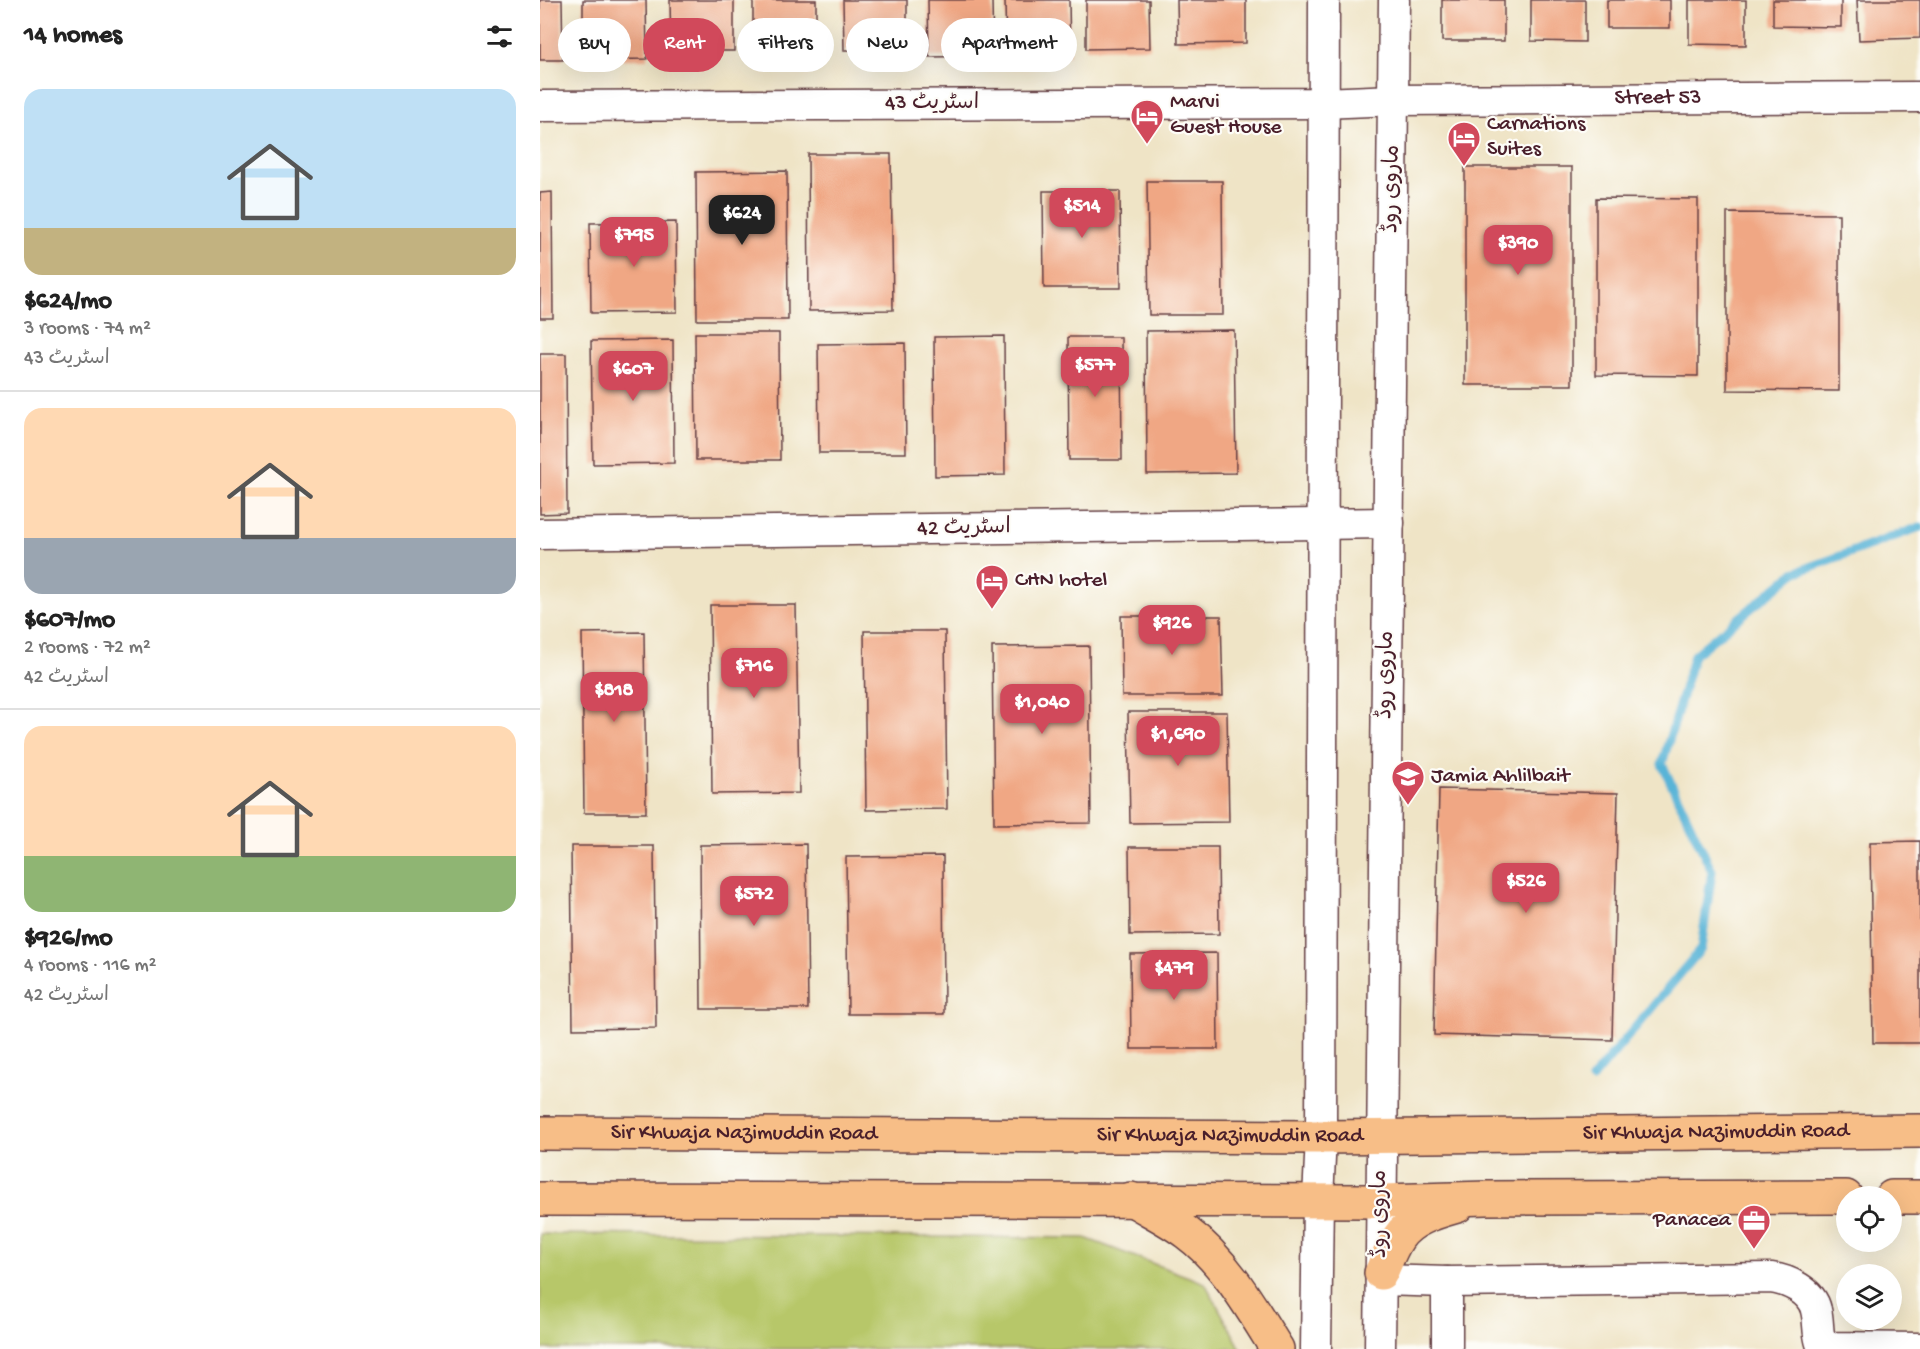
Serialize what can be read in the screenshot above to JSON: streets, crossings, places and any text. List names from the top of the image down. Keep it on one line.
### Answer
{"streets":{"main road":["Sir Khwaja Nazimuddin Road"],"street":["Street 53","اسٹریٹ 43","ماروی روڈ","اسٹریٹ 42"]},"crossings":[["Street 53","اسٹریٹ 43"],["Street 53","ماروی روڈ"],["ماروی روڈ","اسٹریٹ 42"],["ماروی روڈ","Sir Khwaja Nazimuddin Road"]],"places":{"hotel":["Marvi Guest House","Carnations Suites","CHN hotel"],"school or university":["Jamia Ahlilbait"],"office":["Panacea"]},"page":{"heading":"14 homes","chip":["Buy","Rent","Filters","New","Apartment"],"list":[{"name":"$624/mo","note":"3 rooms · 74 m² · اسٹریٹ 43"},{"name":"$607/mo","note":"2 rooms · 72 m² · اسٹریٹ 42"},{"name":"$926/mo","note":"4 rooms · 116 m² · اسٹریٹ 42"}],"price":["$514","$624","$795","$390","$577","$607","$926","$716","$818","$1,040","$1,690","$526","$572","$479"]}}
